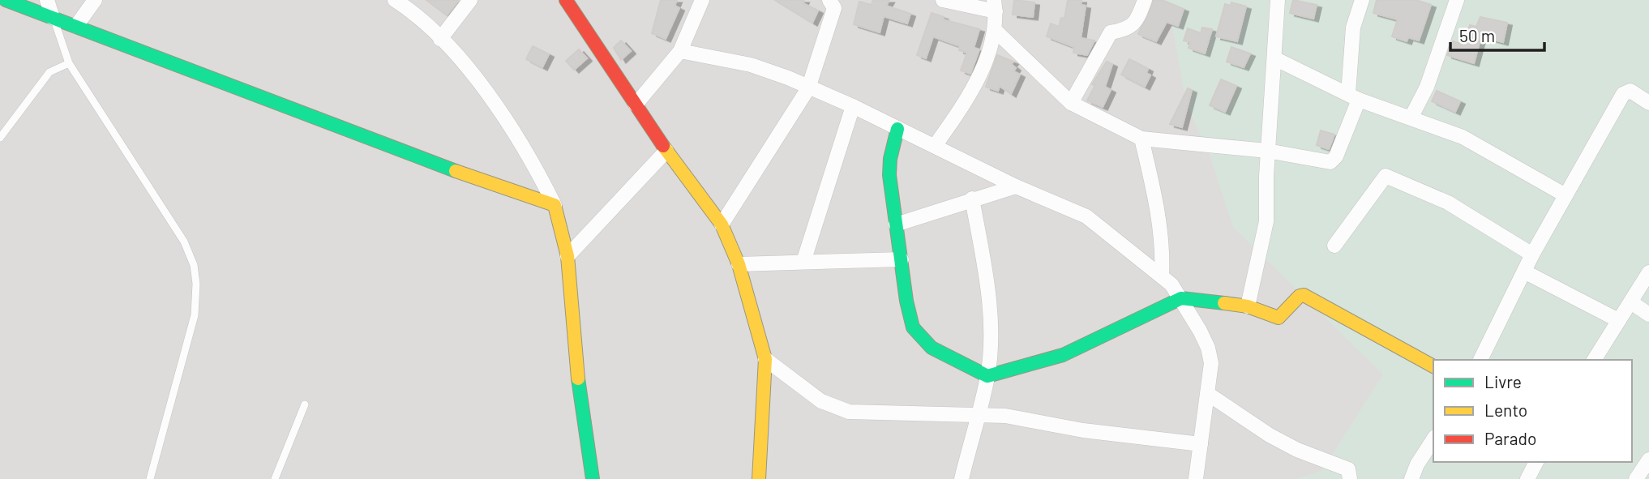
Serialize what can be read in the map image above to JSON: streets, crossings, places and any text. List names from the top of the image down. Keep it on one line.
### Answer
{"legend":["Livre","Lento","Parado"],"scale_bar":"50 m"}
